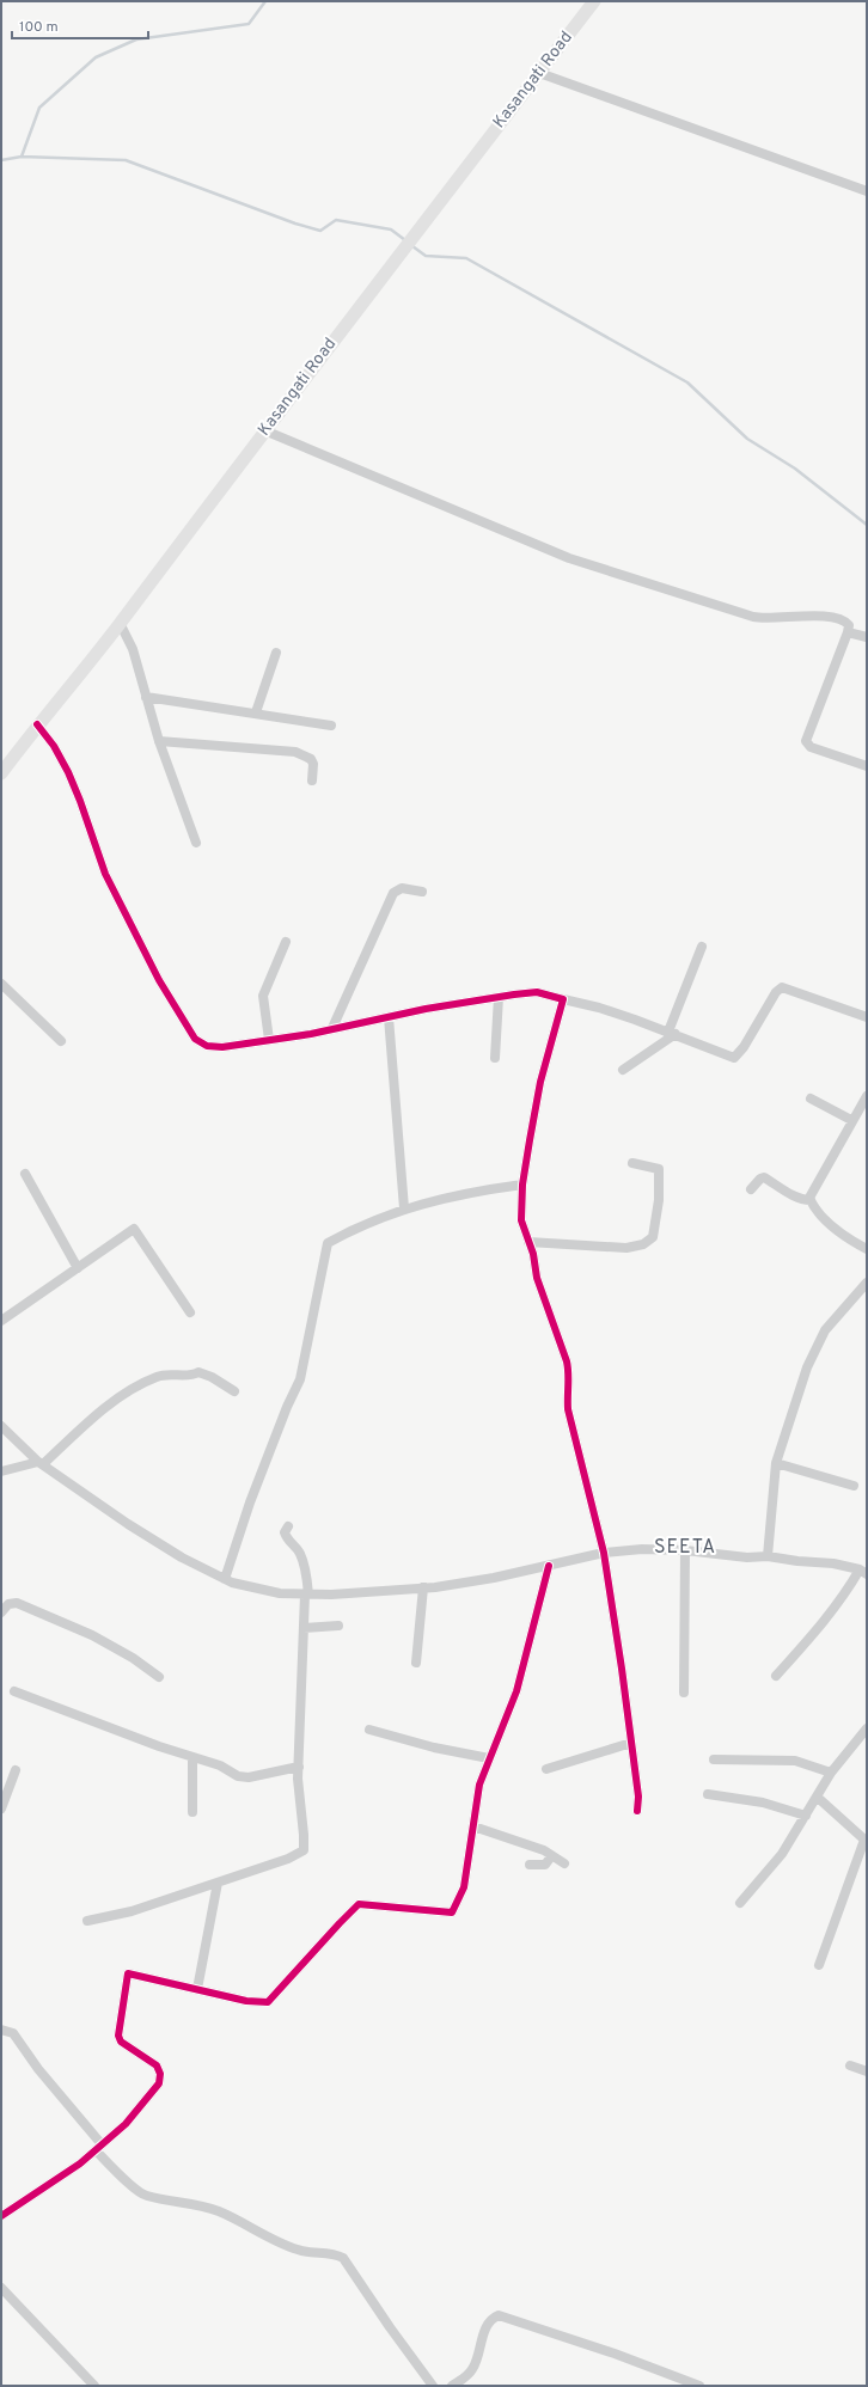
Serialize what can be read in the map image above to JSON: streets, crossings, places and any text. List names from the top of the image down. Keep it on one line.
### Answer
{"streets":{"street":["Kasangati Road"]},"districts":["SEETA"],"scale_bar":"100 m"}
